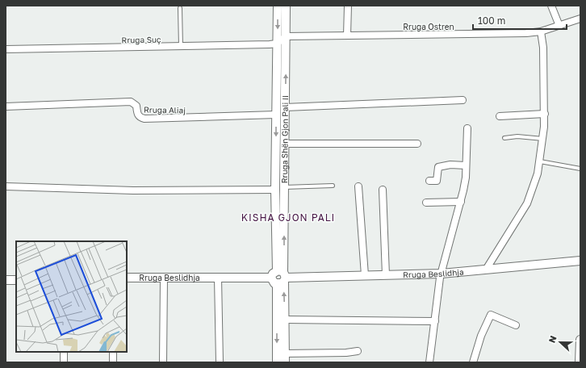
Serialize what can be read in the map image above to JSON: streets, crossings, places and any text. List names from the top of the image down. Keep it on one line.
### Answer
{"streets":{"street":["Rruga Ostren","Rruga Suç","Rruga Aliaj","Rruga Shën Gjon Pali II","Rruga Beslidhja"]},"crossings":[["Rruga Ostren","Rruga Shën Gjon Pali II"],["Rruga Suç","Rruga Shën Gjon Pali II"],["Rruga Aliaj","Rruga Shën Gjon Pali II"],["Rruga Shën Gjon Pali II","Rruga Beslidhja"]],"districts":["KISHA GJON PALI"],"scale_bar":"100 m","north":"left"}
